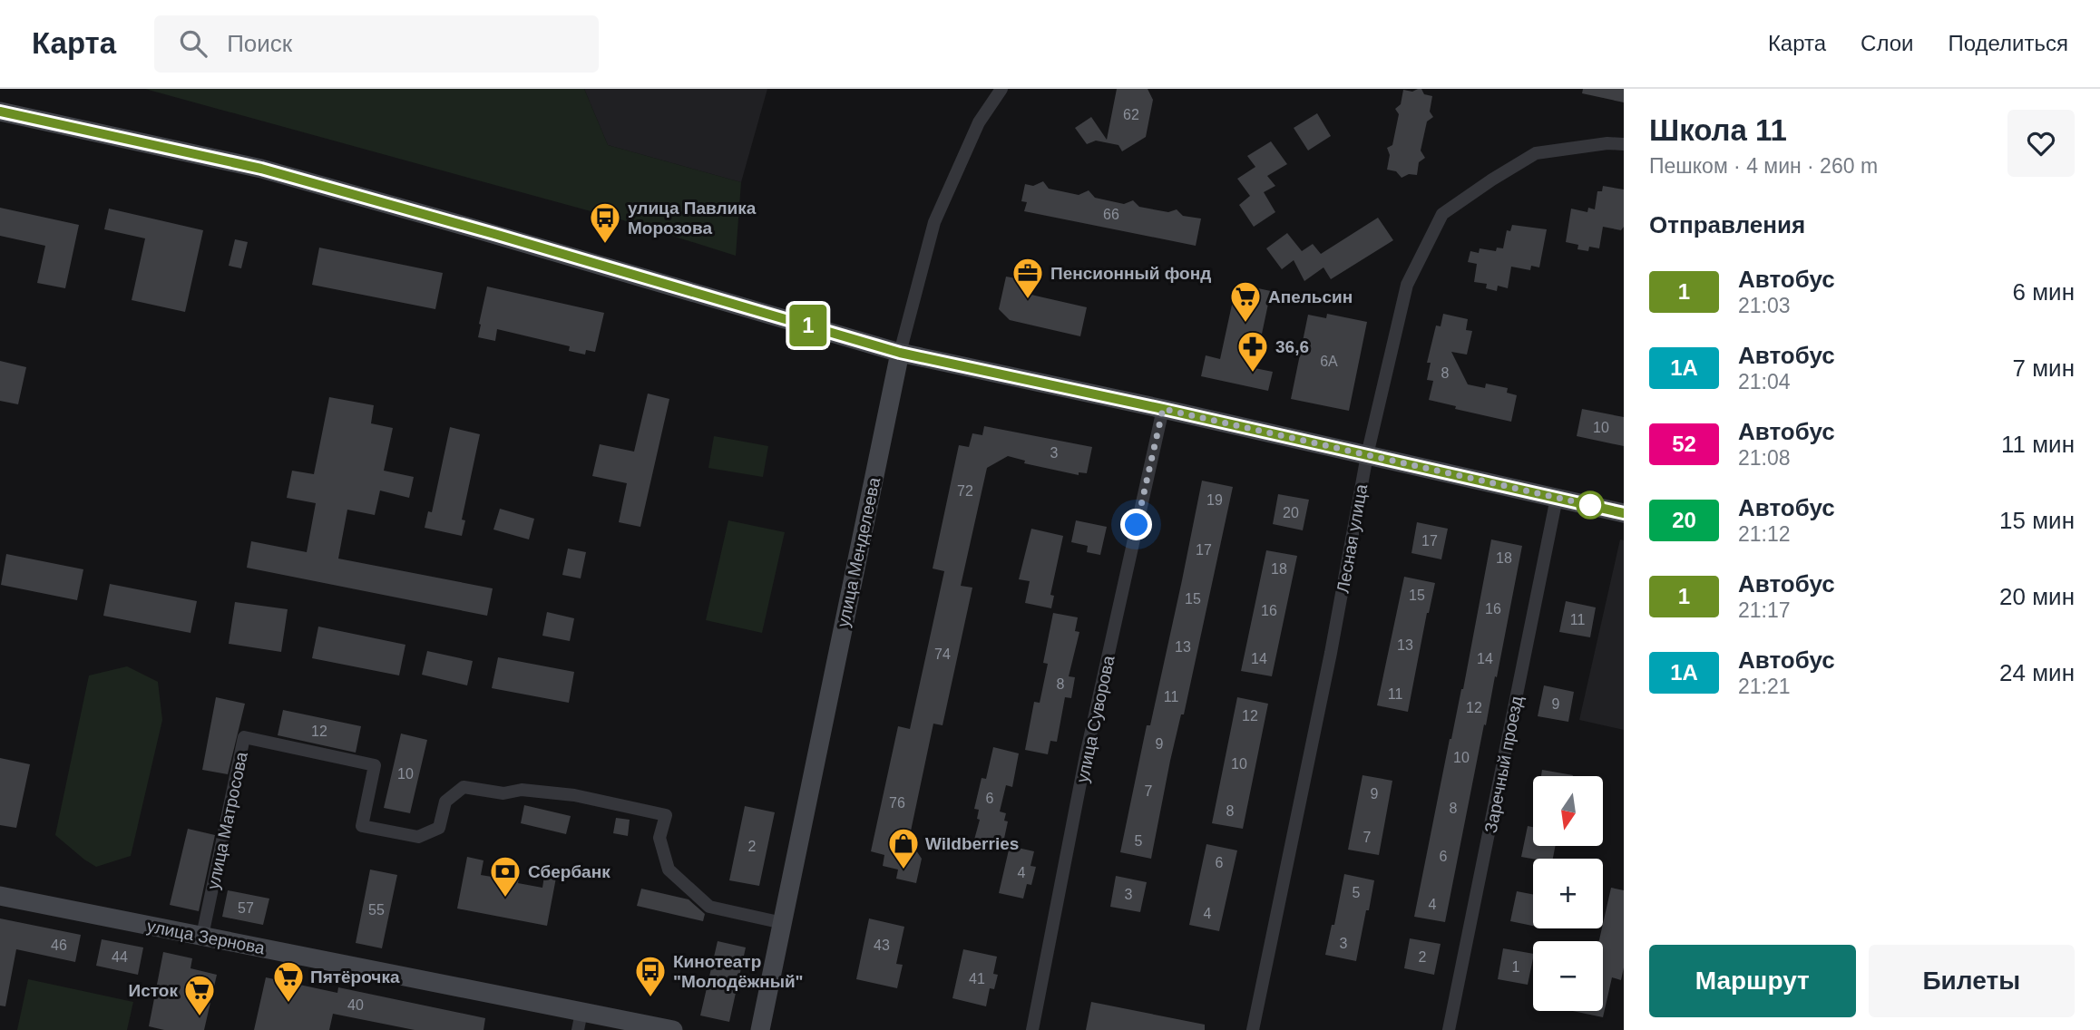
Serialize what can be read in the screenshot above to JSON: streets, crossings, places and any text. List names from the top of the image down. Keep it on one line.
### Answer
{"streets":{"street":["Лесная улица","улица Менделеева","улица Суворова","Заречный проезд","улица Матросова","улица Зернова"]},"crossings":[["улица Менделеева","улица Матросова"],["улица Матросова","улица Зернова"]],"places":{"bus stop":["улица Павлика Морозова","Кинотеатр \"Молодёжный\""],"office":["Пенсионный фонд"],"supermarket":["Апельсин","Пятёрочка","Исток"],"pharmacy":["36,6"],"shop":["Wildberries"],"bank":["Сбербанк"]},"lines":["bus line 1"],"house_numbers":["62","66","6А","8","10","3","72","19","20","17","17","18","18","15","15","16","16","11","13","13","74","14","14","8","11","11","9","12","12","12","9","10","10","10","7","9","6","76","8","8","7","5","2","6","6","4","5","3","4","57","55","4","3","46","43","44","2","1","41","40"],"north":"bottom","page":{"header":"Карта","search":"Поиск","nav":["Карта","Слои","Поделиться"],"on_map":"1","heading":[["Школа 11","Пешком · 4 мин · 260 m"],"Отправления"],"list":[{"mark":"1","name":"Автобус","note":"21:03","value":"6 мин"},{"mark":"1А","name":"Автобус","note":"21:04","value":"7 мин"},{"mark":"52","name":"Автобус","note":"21:08","value":"11 мин"},{"mark":"20","name":"Автобус","note":"21:12","value":"15 мин"},{"mark":"1","name":"Автобус","note":"21:17","value":"20 мин"},{"mark":"1А","name":"Автобус","note":"21:21","value":"24 мин"}],"map_buttons":["+","−"],"buttons":["Маршрут","Билеты"]}}
